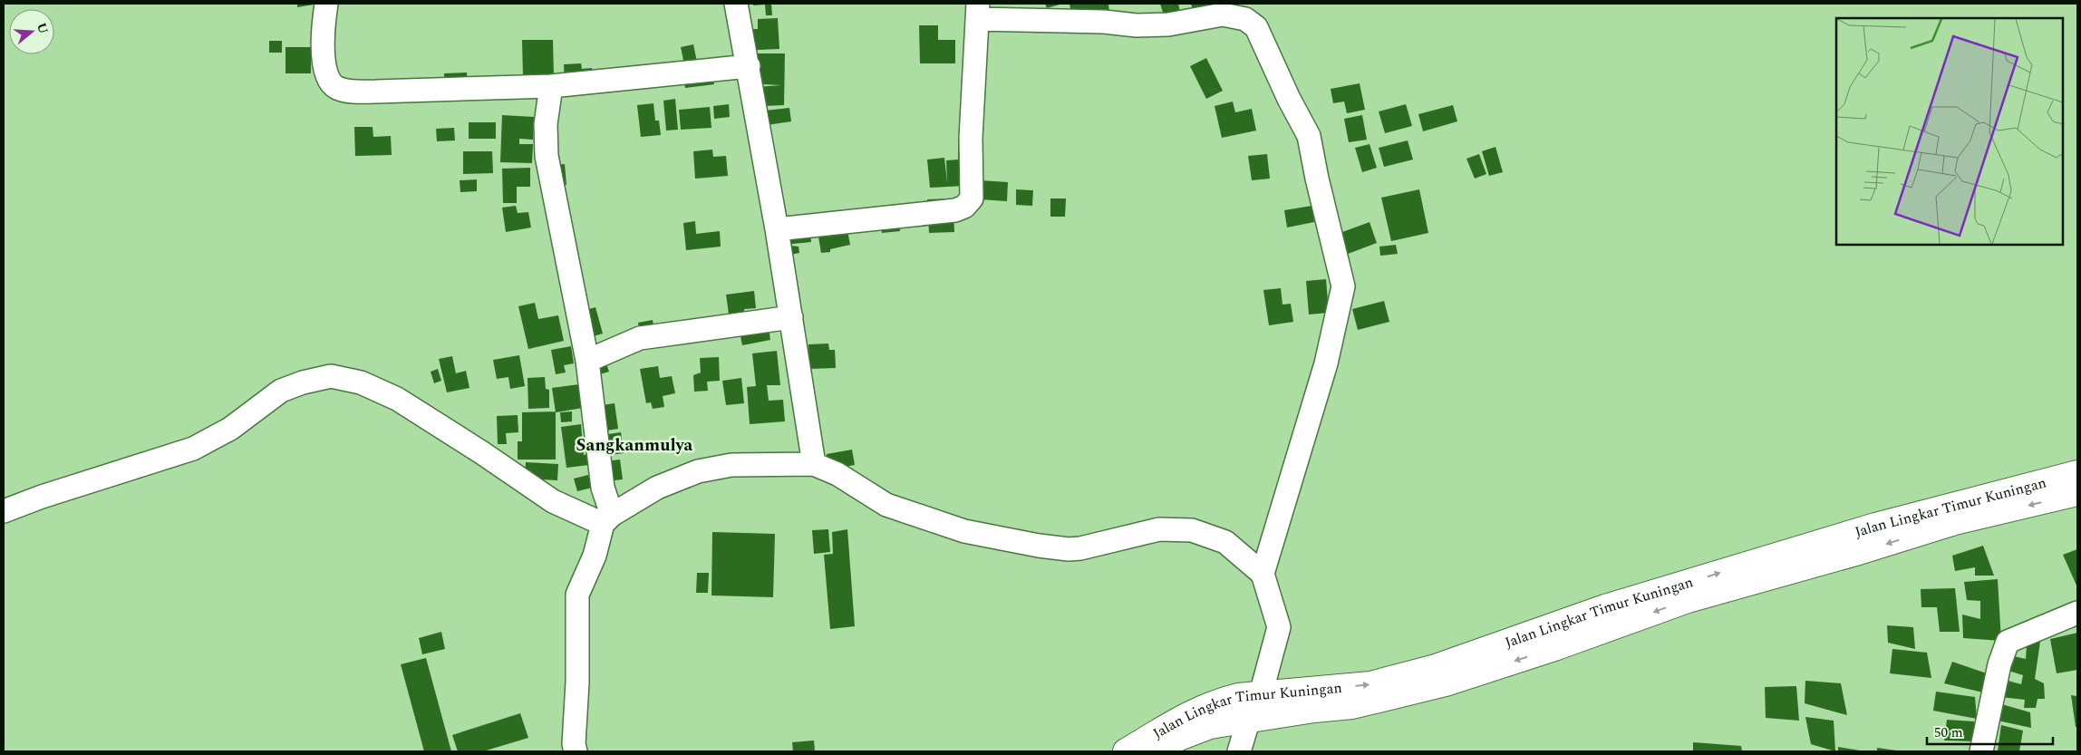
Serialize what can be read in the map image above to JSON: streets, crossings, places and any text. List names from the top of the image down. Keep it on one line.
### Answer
{"streets":{"main road":["Jalan Lingkar Timur Kuningan"]},"districts":["Sangkanmulya"],"scale_bar":"50 m","north":"right"}
